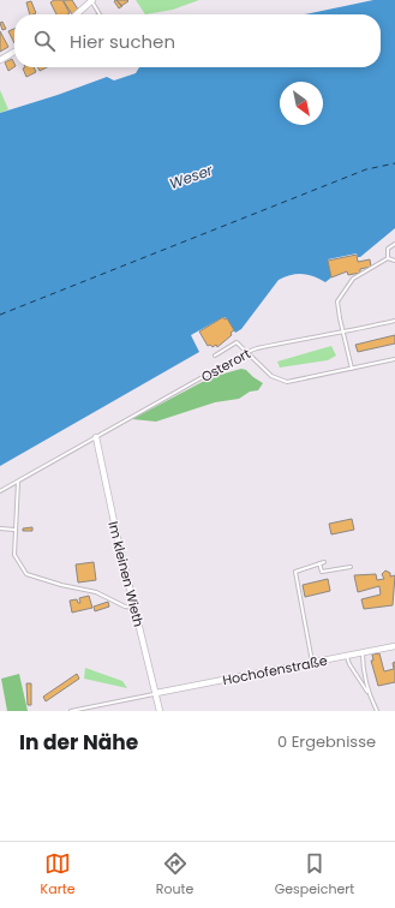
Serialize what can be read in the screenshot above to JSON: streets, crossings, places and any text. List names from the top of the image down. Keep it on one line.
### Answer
{"streets":{"street":["Im kleinen Wieth","Hochofenstraße"],"lane":["Osterort"]},"crossings":[["Osterort","Im kleinen Wieth"],["Im kleinen Wieth","Hochofenstraße"]],"water":["Weser"],"north":"bottom right","page":{"search":"Hier suchen","heading":["In der Nähe","0 Ergebnisse"],"nav":["Karte","Route","Gespeichert"]}}
